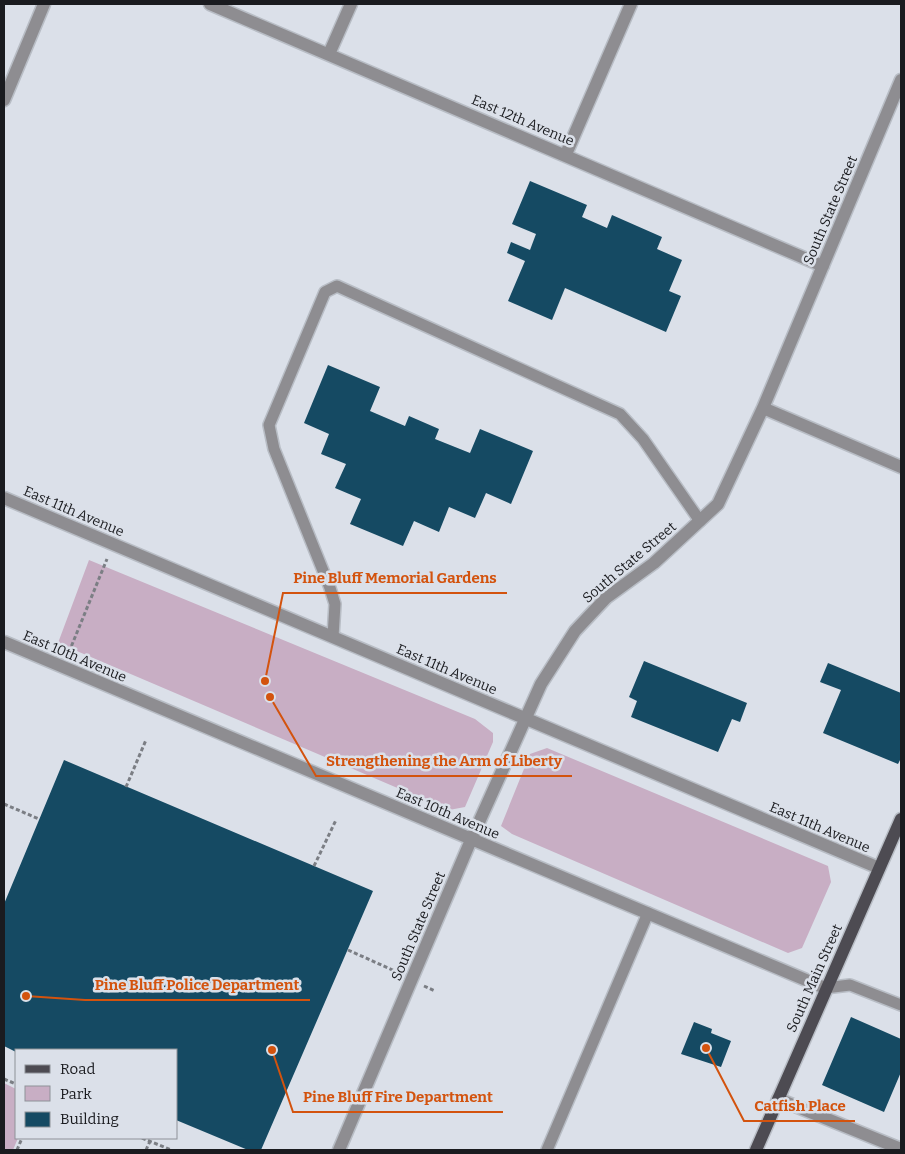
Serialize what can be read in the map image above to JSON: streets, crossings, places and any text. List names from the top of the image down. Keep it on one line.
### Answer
{"streets":{"main road":["South Main Street"],"street":["East 12th Avenue","South State Street","East 11th Avenue","East 10th Avenue"]},"crossings":[["East 12th Avenue","South State Street"],["South State Street","East 11th Avenue"],["South State Street","East 10th Avenue"],["East 11th Avenue","South Main Street"],["East 10th Avenue","South Main Street"]],"places":["Pine Bluff Memorial Gardens","Strengthening the Arm of Liberty","Pine Bluff Police Department","Catfish Place","Pine Bluff Fire Department"],"legend":["Road","Park","Building"]}
